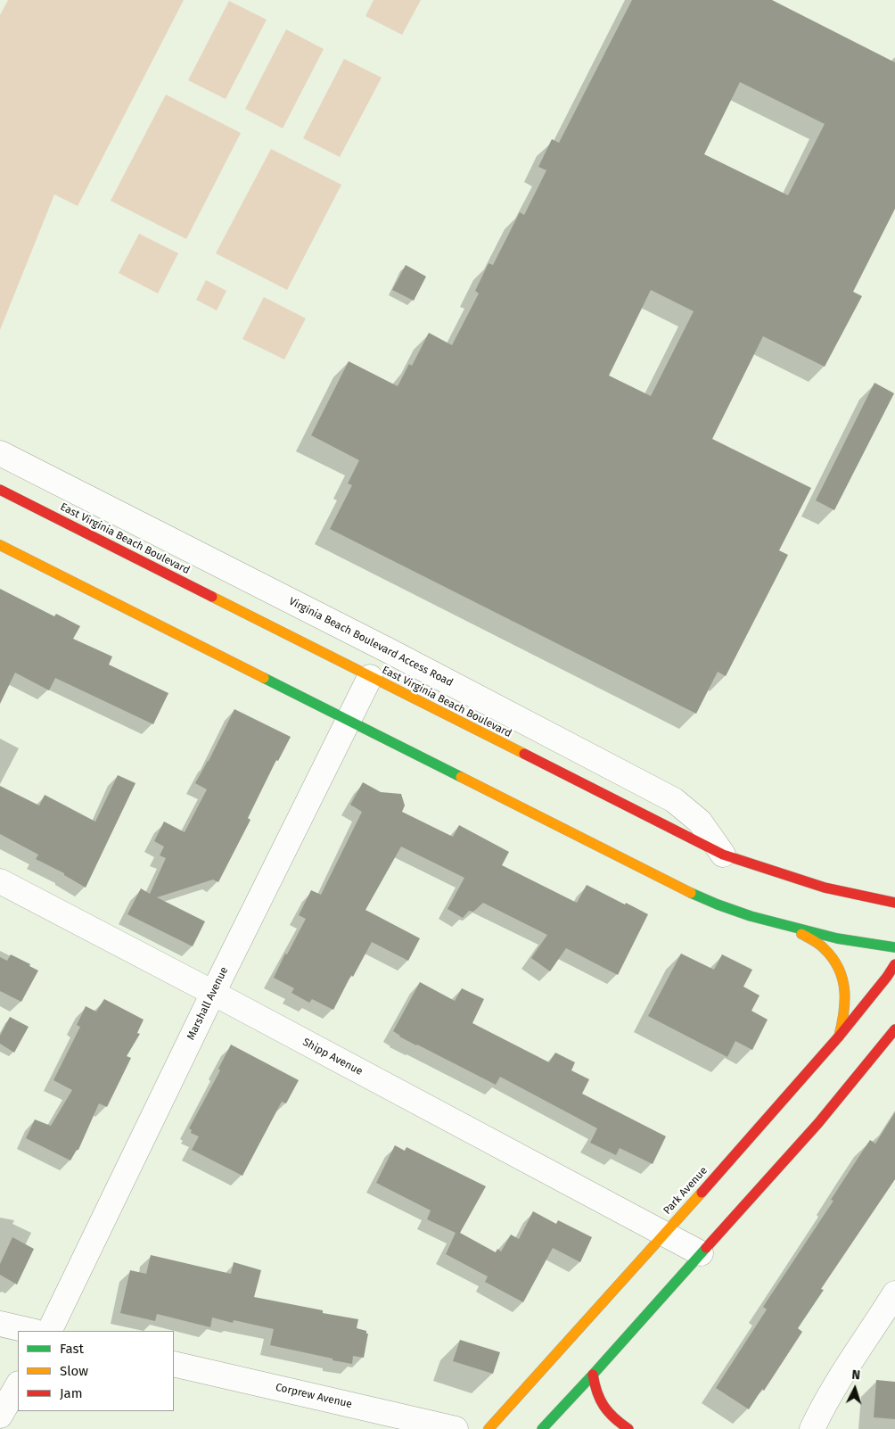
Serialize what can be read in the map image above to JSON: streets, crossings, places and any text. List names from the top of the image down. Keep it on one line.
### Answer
{"streets":{"main road":["East Virginia Beach Boulevard","Park Avenue"],"street":["Virginia Beach Boulevard Access Road","Marshall Avenue","Shipp Avenue","Corprew Avenue"]},"crossings":[["East Virginia Beach Boulevard","Virginia Beach Boulevard Access Road"],["East Virginia Beach Boulevard","Marshall Avenue"],["Marshall Avenue","Shipp Avenue"],["Shipp Avenue","Park Avenue"]],"legend":["Fast","Slow","Jam"],"north":"top"}
